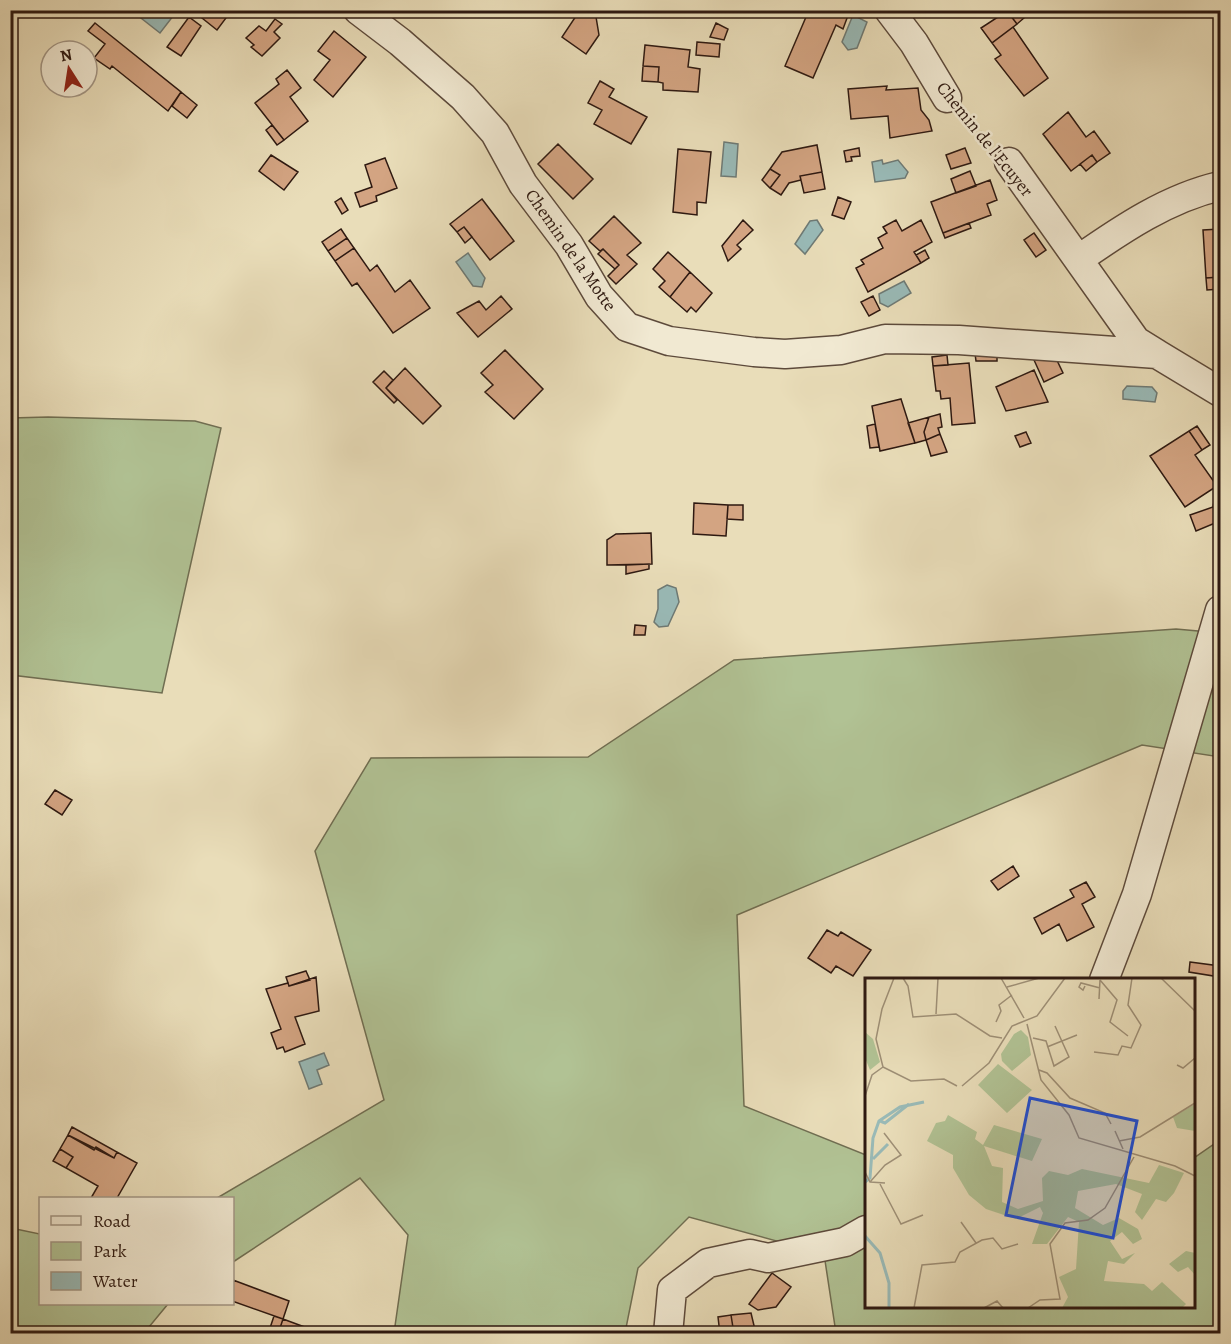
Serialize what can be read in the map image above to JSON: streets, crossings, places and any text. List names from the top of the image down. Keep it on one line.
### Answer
{"streets":{"street":["Chemin de l'Ecuyer","Chemin de la Motte"]},"crossings":[["Chemin de l'Ecuyer","Chemin de la Motte"]],"legend":["Road","Park","Water"],"north":"top"}
